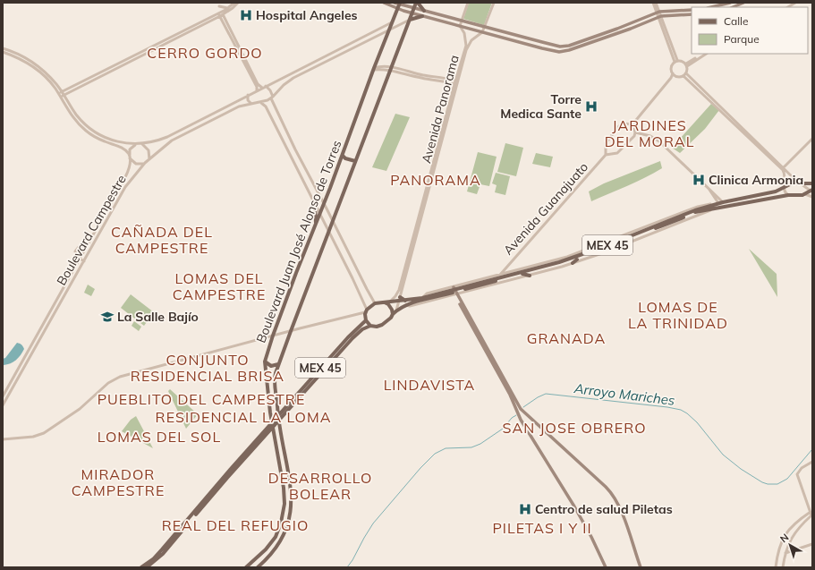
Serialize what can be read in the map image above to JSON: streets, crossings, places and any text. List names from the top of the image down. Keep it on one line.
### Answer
{"streets":{"main road":["Boulevard Juan José Alonso de Torres","MEX 45"],"street":["Avenida Panorama","Avenida Guanajuato","Boulevard Campestre"]},"crossings":[["Avenida Panorama","MEX 45"],["Avenida Guanajuato","MEX 45"],["Boulevard Campestre","Boulevard Juan José Alonso de Torres"],["Boulevard Juan José Alonso de Torres","MEX 45"]],"districts":["CERRO GORDO","JARDINES DEL MORAL","PANORAMA","CAÑADA DEL CAMPESTRE","LOMAS DEL CAMPESTRE","LOMAS DE LA TRINIDAD","GRANADA","CONJUNTO RESIDENCIAL BRISA","LINDAVISTA","PUEBLITO DEL CAMPESTRE","RESIDENCIAL LA LOMA","SAN JOSE OBRERO","LOMAS DEL SOL","MIRADOR CAMPESTRE","DESARROLLO BOLEAR","REAL DEL REFUGIO","PILETAS I Y II"],"water":["Arroyo Mariches"],"places":{"hospital":["Hospital Angeles","Torre Medica Sante","Clinica Armonia","Centro de salud Piletas"],"school or university":["La Salle Bajío"]},"legend":["Calle","Parque"],"north":"top left"}
